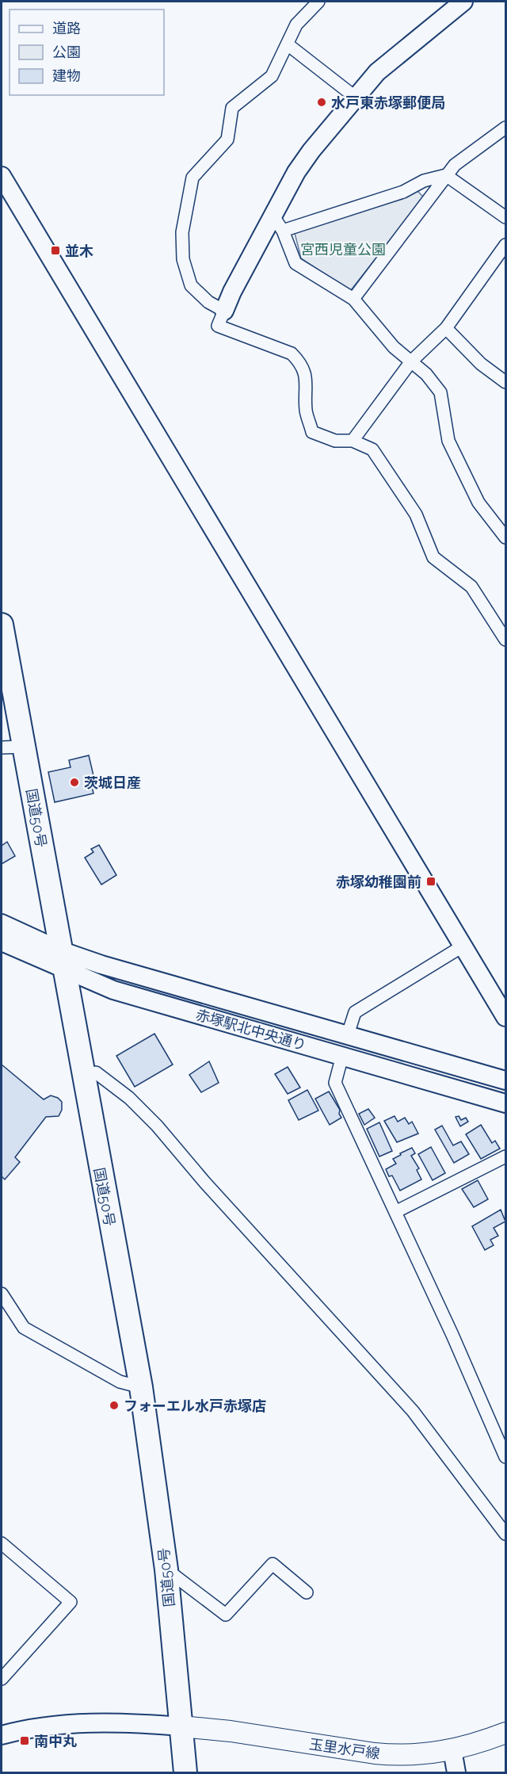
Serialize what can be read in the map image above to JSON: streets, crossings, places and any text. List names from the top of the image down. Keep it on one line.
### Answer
{"streets":{"highway":["国道50号"],"main road":["玉里水戸線"],"street":["赤塚駅北中央通り"]},"crossings":[["国道50号","赤塚駅北中央通り"],["国道50号","玉里水戸線"]],"parks":["宮西児童公園"],"places":{"other":["水戸東赤塚郵便局","茨城日産","フォーエル水戸赤塚店"],"transit":["並木","赤塚幼稚園前","南中丸"]},"legend":["道路","公園","建物"]}
